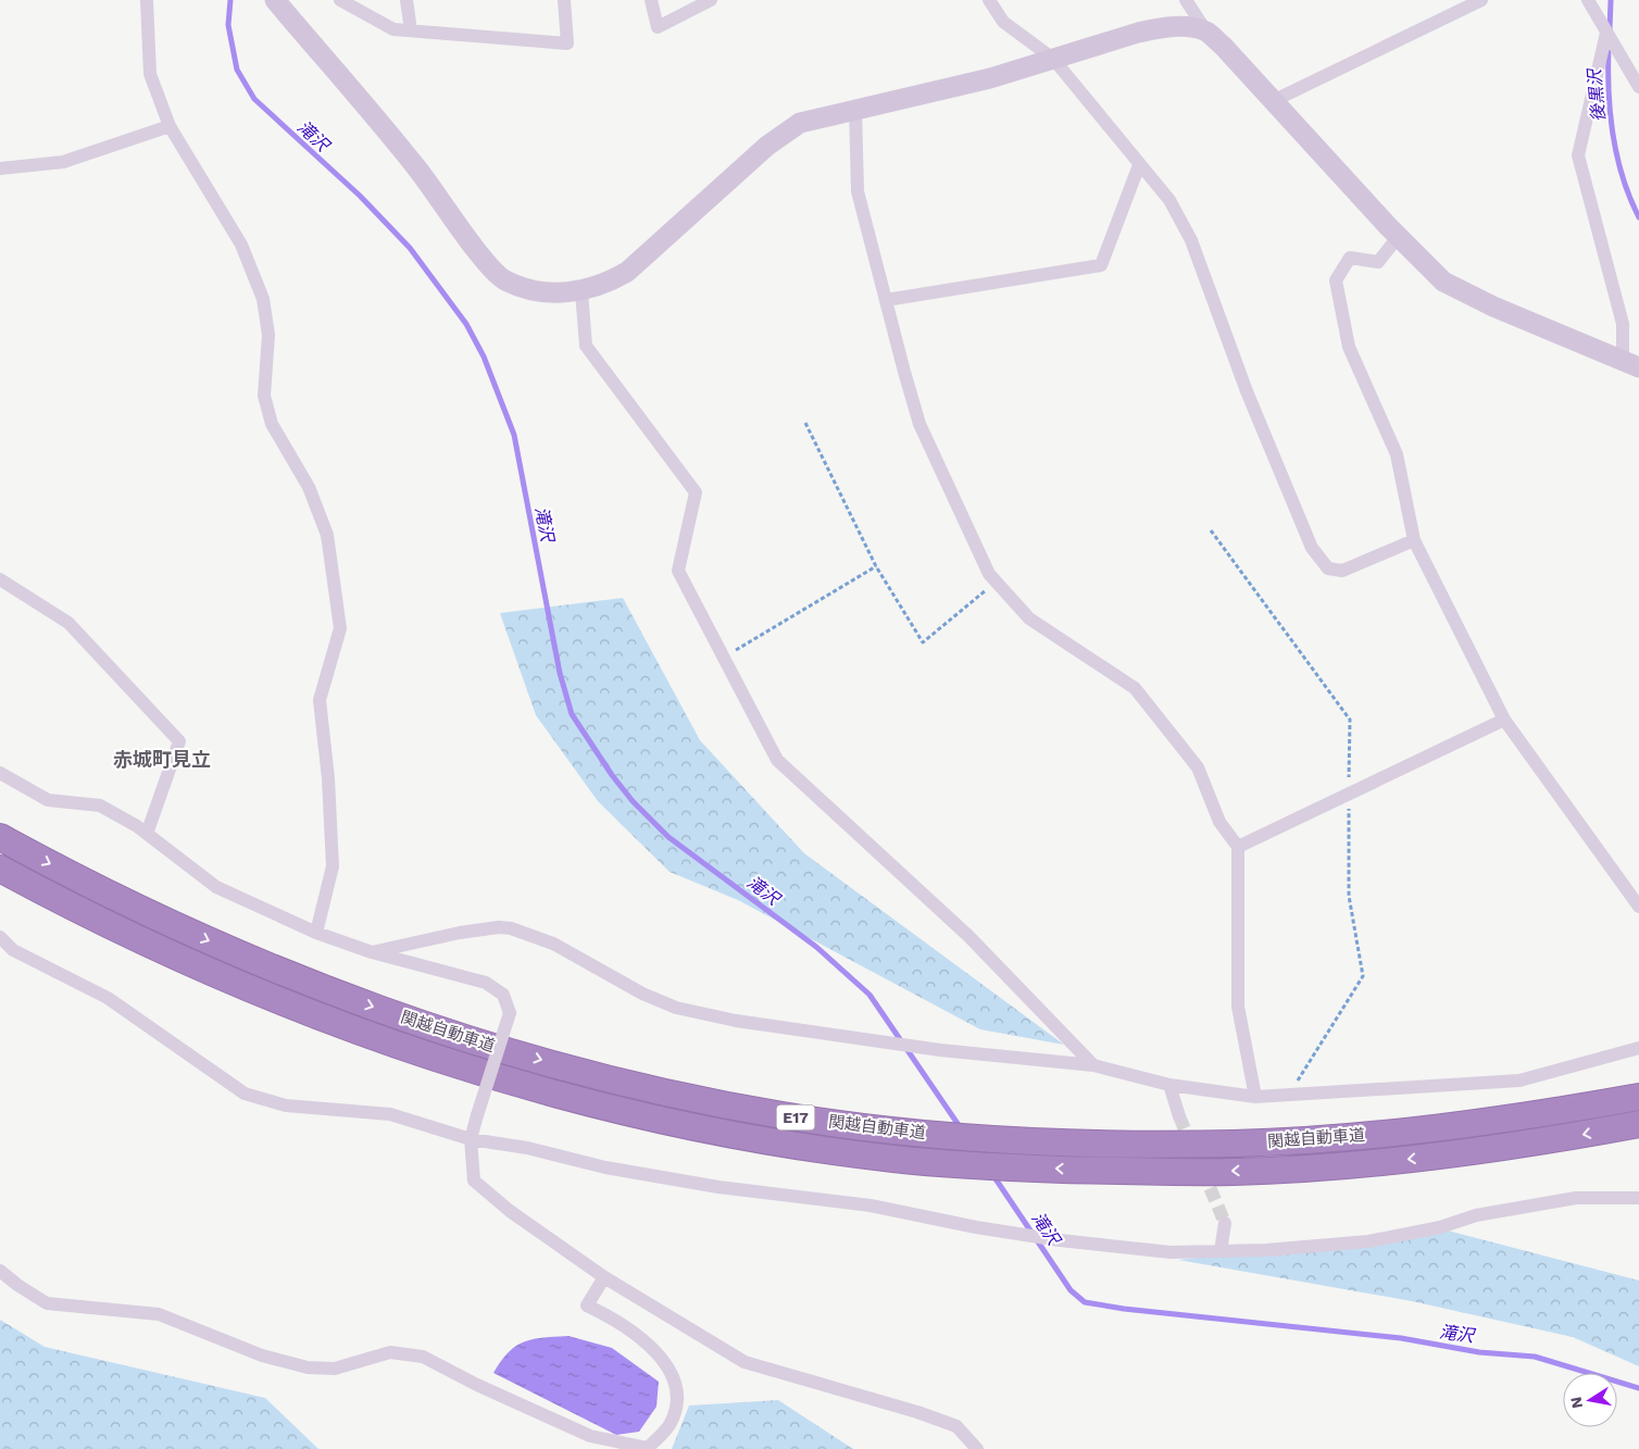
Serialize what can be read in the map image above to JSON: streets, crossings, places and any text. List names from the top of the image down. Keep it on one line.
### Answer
{"streets":{"highway":["関越自動車道","E17"]},"districts":["赤城町見立"],"water":["後黒沢","滝沢"],"north":"left"}
